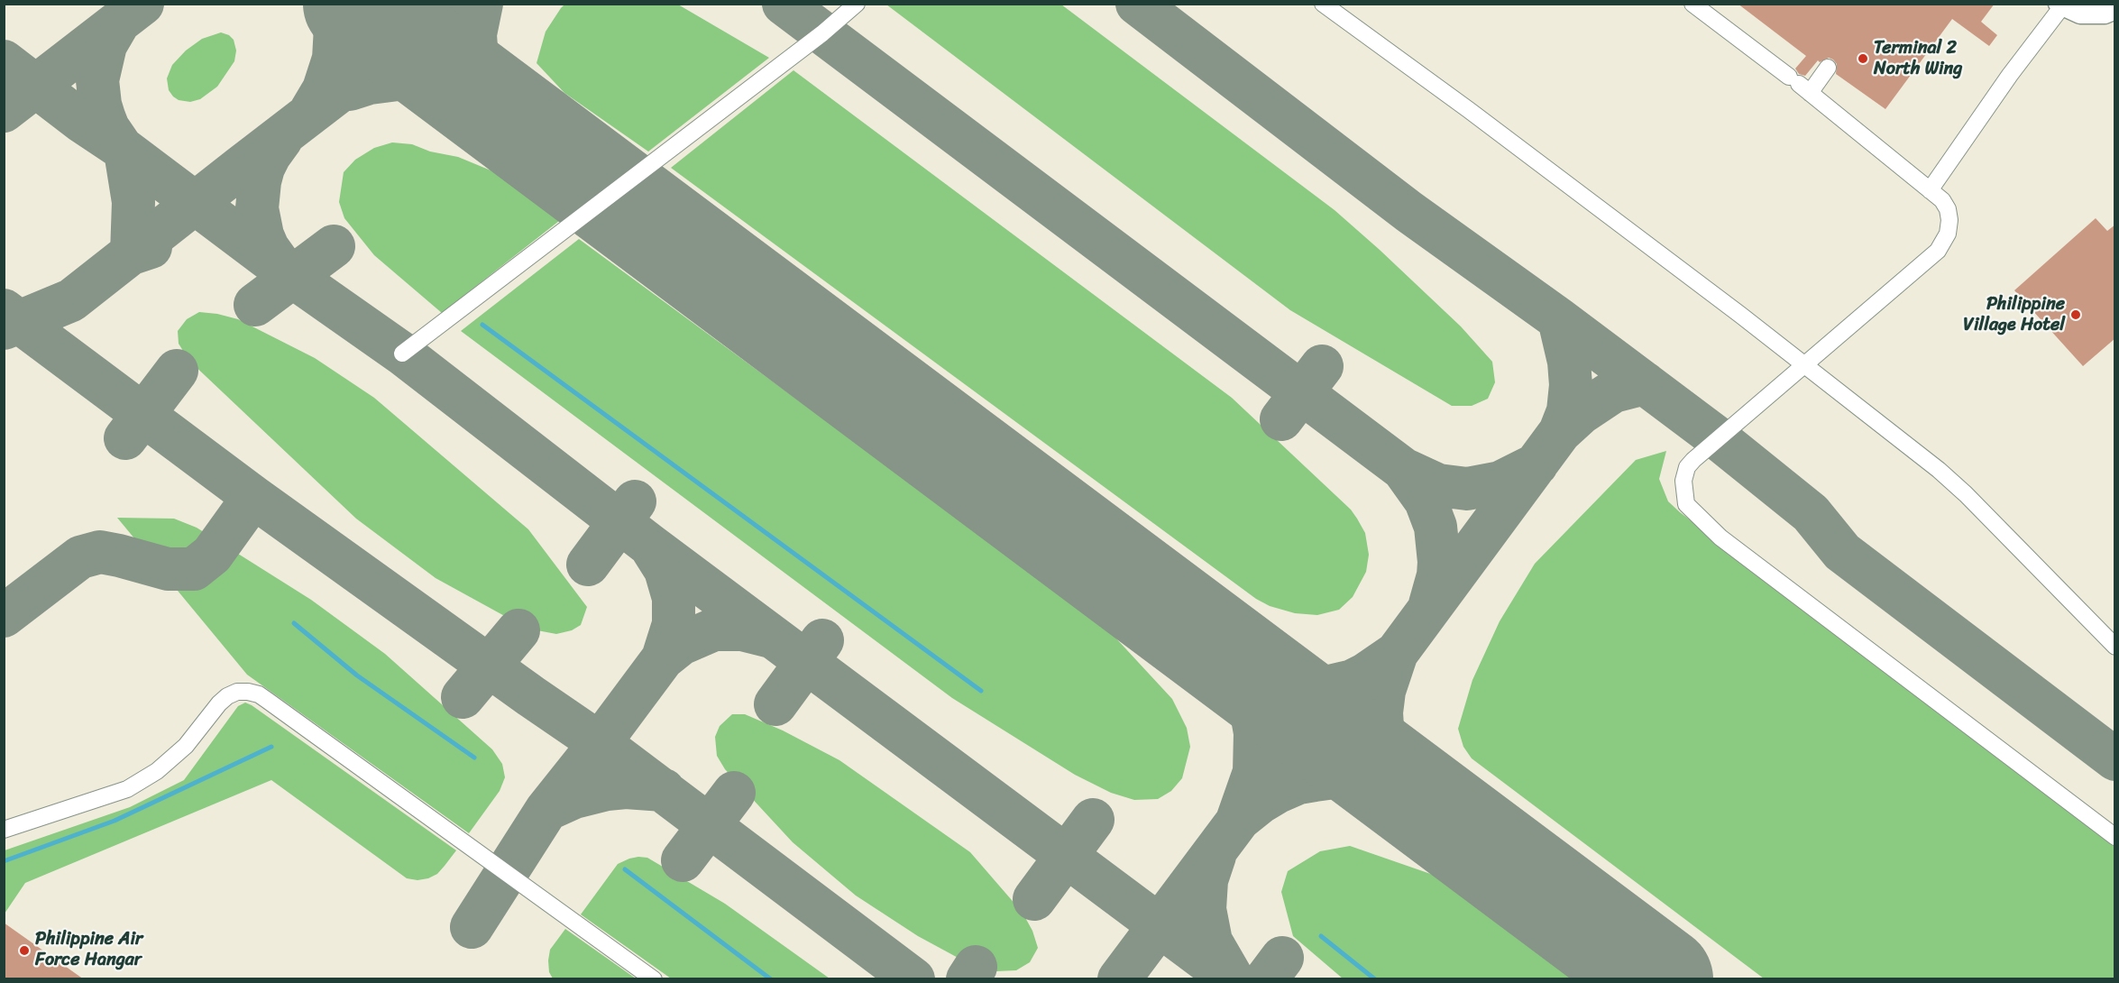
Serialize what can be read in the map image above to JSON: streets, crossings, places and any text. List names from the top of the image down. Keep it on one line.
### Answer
{"places":["Terminal 2 North Wing","Philippine Village Hotel","Philippine Air Force Hangar"]}
